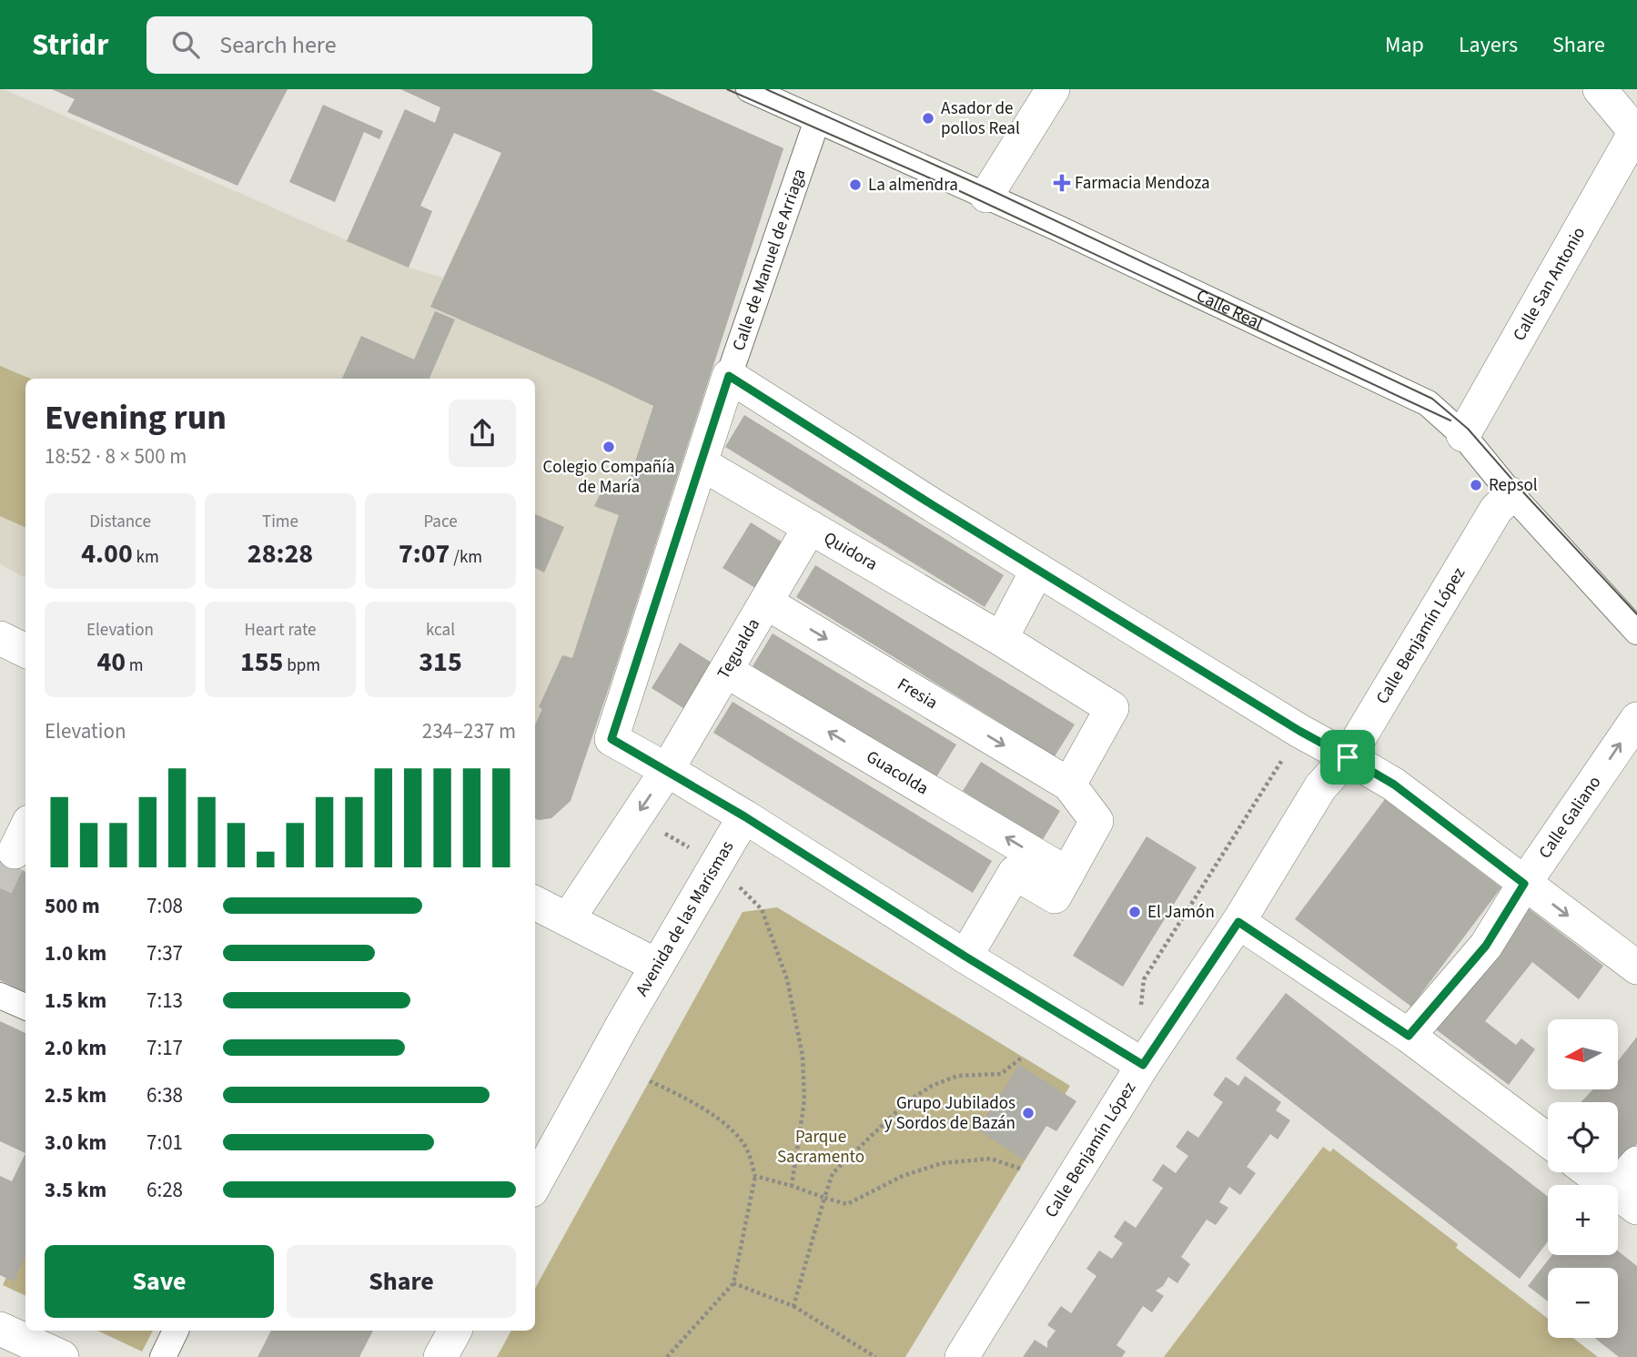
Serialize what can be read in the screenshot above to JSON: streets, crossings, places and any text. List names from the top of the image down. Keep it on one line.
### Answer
{"streets":{"street":["Calle de Manuel de Arriaga","Calle San Antonio","Calle Real","Quidora","Calle Benjamín López","Tegualda","Fresia","Guacolda","Calle Galiano","Avenida de las Marismas"]},"crossings":[["Calle de Manuel de Arriaga","Calle Real"],["Calle de Manuel de Arriaga","Quidora"],["Calle de Manuel de Arriaga","Tegualda"],["Calle San Antonio","Calle Real"],["Calle Real","Calle Benjamín López"],["Quidora","Tegualda"],["Quidora","Fresia"],["Tegualda","Fresia"],["Tegualda","Guacolda"]],"one_way":["Calle Galiano"],"parks":["Parque Sacramento"],"places":{"other":["Asador de pollos Real","La almendra","Colegio Compañía de María","Repsol","El Jamón","Grupo Jubilados y Sordos de Bazán"],"health":["Farmacia Mendoza"]},"north":"left","page":{"header":"Stridr","search":"Search here","nav":["Map","Layers","Share"],"heading":["Evening run","18:52 · 8 × 500 m"],"stats":[["Distance","4.00 km"],["Time","28:28"],["Pace","7:07 /km"],["Elevation","40 m"],["Heart rate","155 bpm"],["kcal","315"]],"chart":["Elevation","234–237 m"],"list":[{"name":"500 m","note":"7:08"},{"name":"1.0 km","note":"7:37"},{"name":"1.5 km","note":"7:13"},{"name":"2.0 km","note":"7:17"},{"name":"2.5 km","note":"6:38"},{"name":"3.0 km","note":"7:01"},{"name":"3.5 km","note":"6:28"}],"map_buttons":["+","−"],"buttons":["Save","Share"]}}
